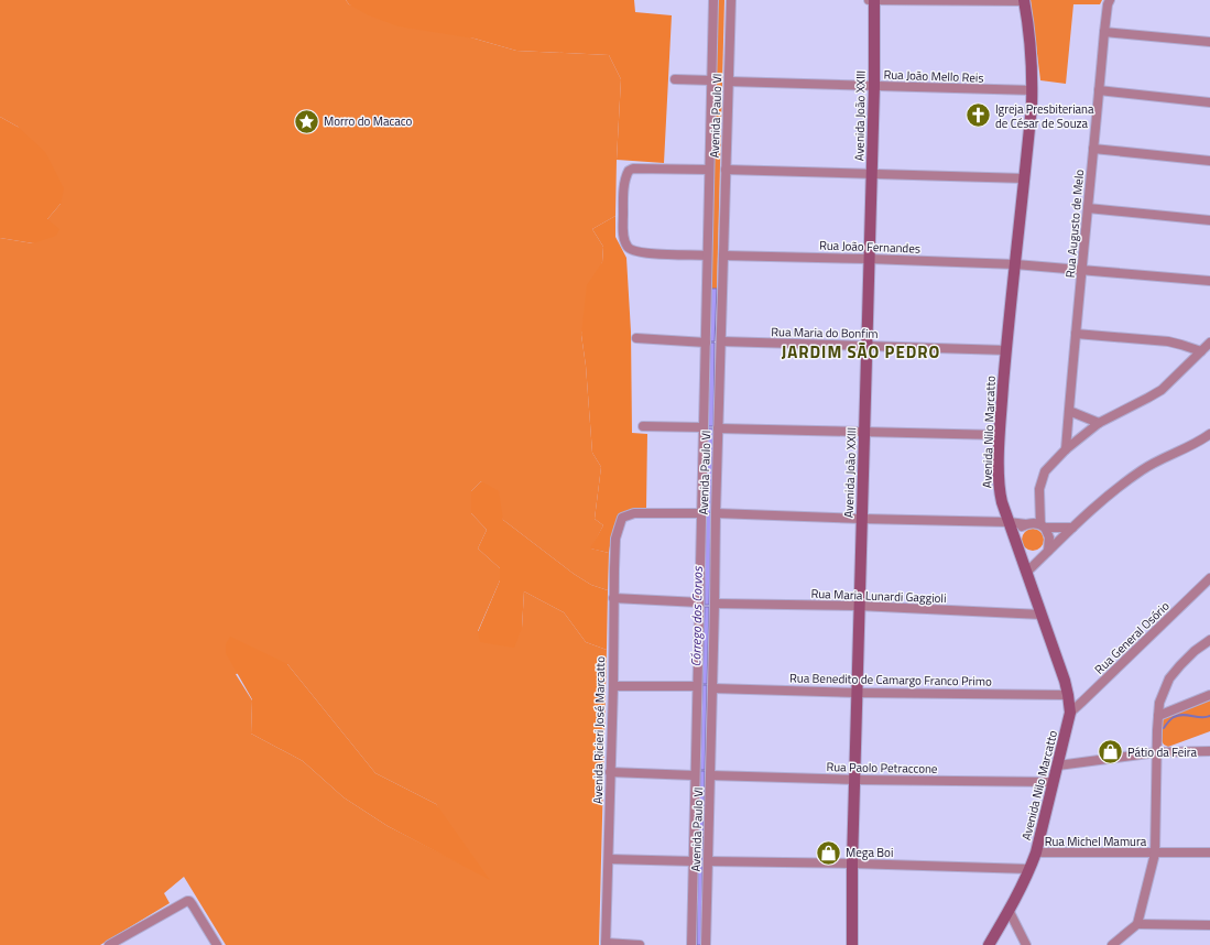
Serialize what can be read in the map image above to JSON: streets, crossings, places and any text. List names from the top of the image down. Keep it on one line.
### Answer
{"streets":{"street":["Rua João Mello Reis","Avenida Paulo VI","Avenida João XXIII","Rua Augusto de Melo","Rua João Fernandes","Rua Maria do Bonfim","Avenida Nilo Marcatto","Rua Maria Lunardi Gaggioli","Rua General Osório","Rua Benedito de Camargo Franco Primo","Avenida Ricieri José Marcatto","Rua Paolo Petraccone","Rua Michel Mamura"]},"crossings":[["Rua João Mello Reis","Avenida Paulo VI"],["Rua João Mello Reis","Avenida João XXIII"],["Rua João Mello Reis","Avenida Nilo Marcatto"],["Avenida Paulo VI","Rua João Fernandes"],["Avenida Paulo VI","Rua Maria do Bonfim"],["Avenida Paulo VI","Rua Maria Lunardi Gaggioli"],["Avenida Paulo VI","Rua Benedito de Camargo Franco Primo"],["Avenida Paulo VI","Avenida Ricieri José Marcatto"],["Avenida Paulo VI","Rua Paolo Petraccone"],["Avenida João XXIII","Rua João Fernandes"],["Avenida João XXIII","Rua Maria do Bonfim"],["Avenida João XXIII","Rua Maria Lunardi Gaggioli"],["Avenida João XXIII","Rua Benedito de Camargo Franco Primo"],["Avenida João XXIII","Rua Paolo Petraccone"],["Rua Augusto de Melo","Rua João Fernandes"],["Rua João Fernandes","Avenida Nilo Marcatto"],["Rua Maria do Bonfim","Avenida Nilo Marcatto"],["Avenida Nilo Marcatto","Rua Maria Lunardi Gaggioli"],["Avenida Nilo Marcatto","Rua General Osório"],["Avenida Nilo Marcatto","Rua Benedito de Camargo Franco Primo"],["Avenida Nilo Marcatto","Rua Paolo Petraccone"],["Avenida Nilo Marcatto","Rua Michel Mamura"]],"districts":["JARDIM SÃO PEDRO"],"water":["Córrego dos Corvos"],"places":{"church":["Igreja Presbiteriana de César de Souza"],"place":["Morro do Macaco"],"shop":["Pátio da Feira","Mega Boi"]}}
